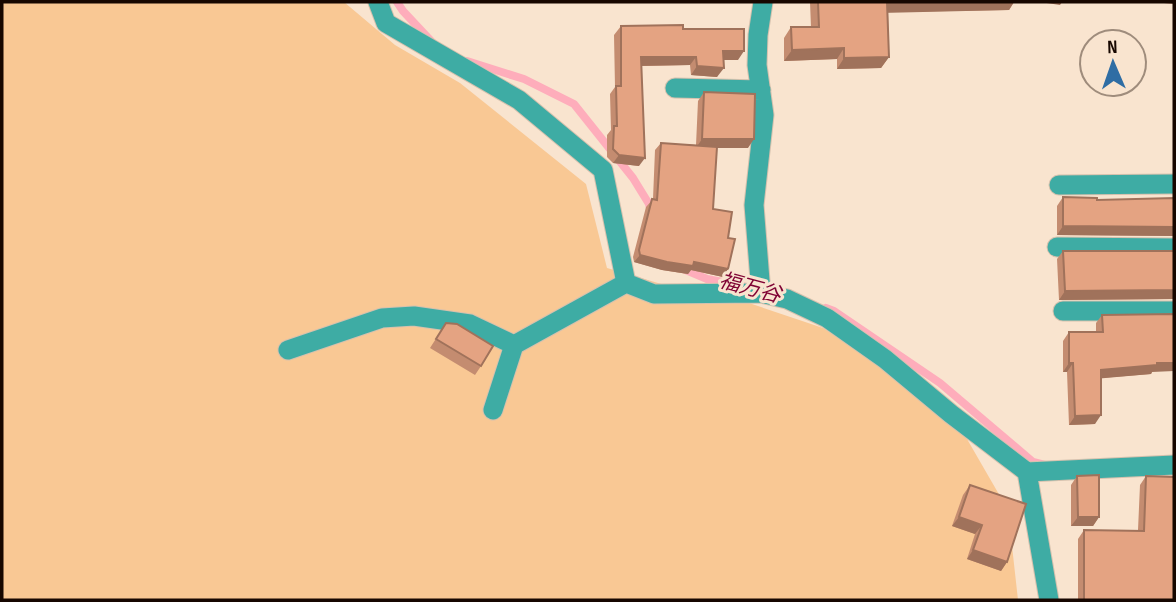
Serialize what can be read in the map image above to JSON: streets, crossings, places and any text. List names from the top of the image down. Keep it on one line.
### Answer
{"water":["福万谷"],"north":"top"}
